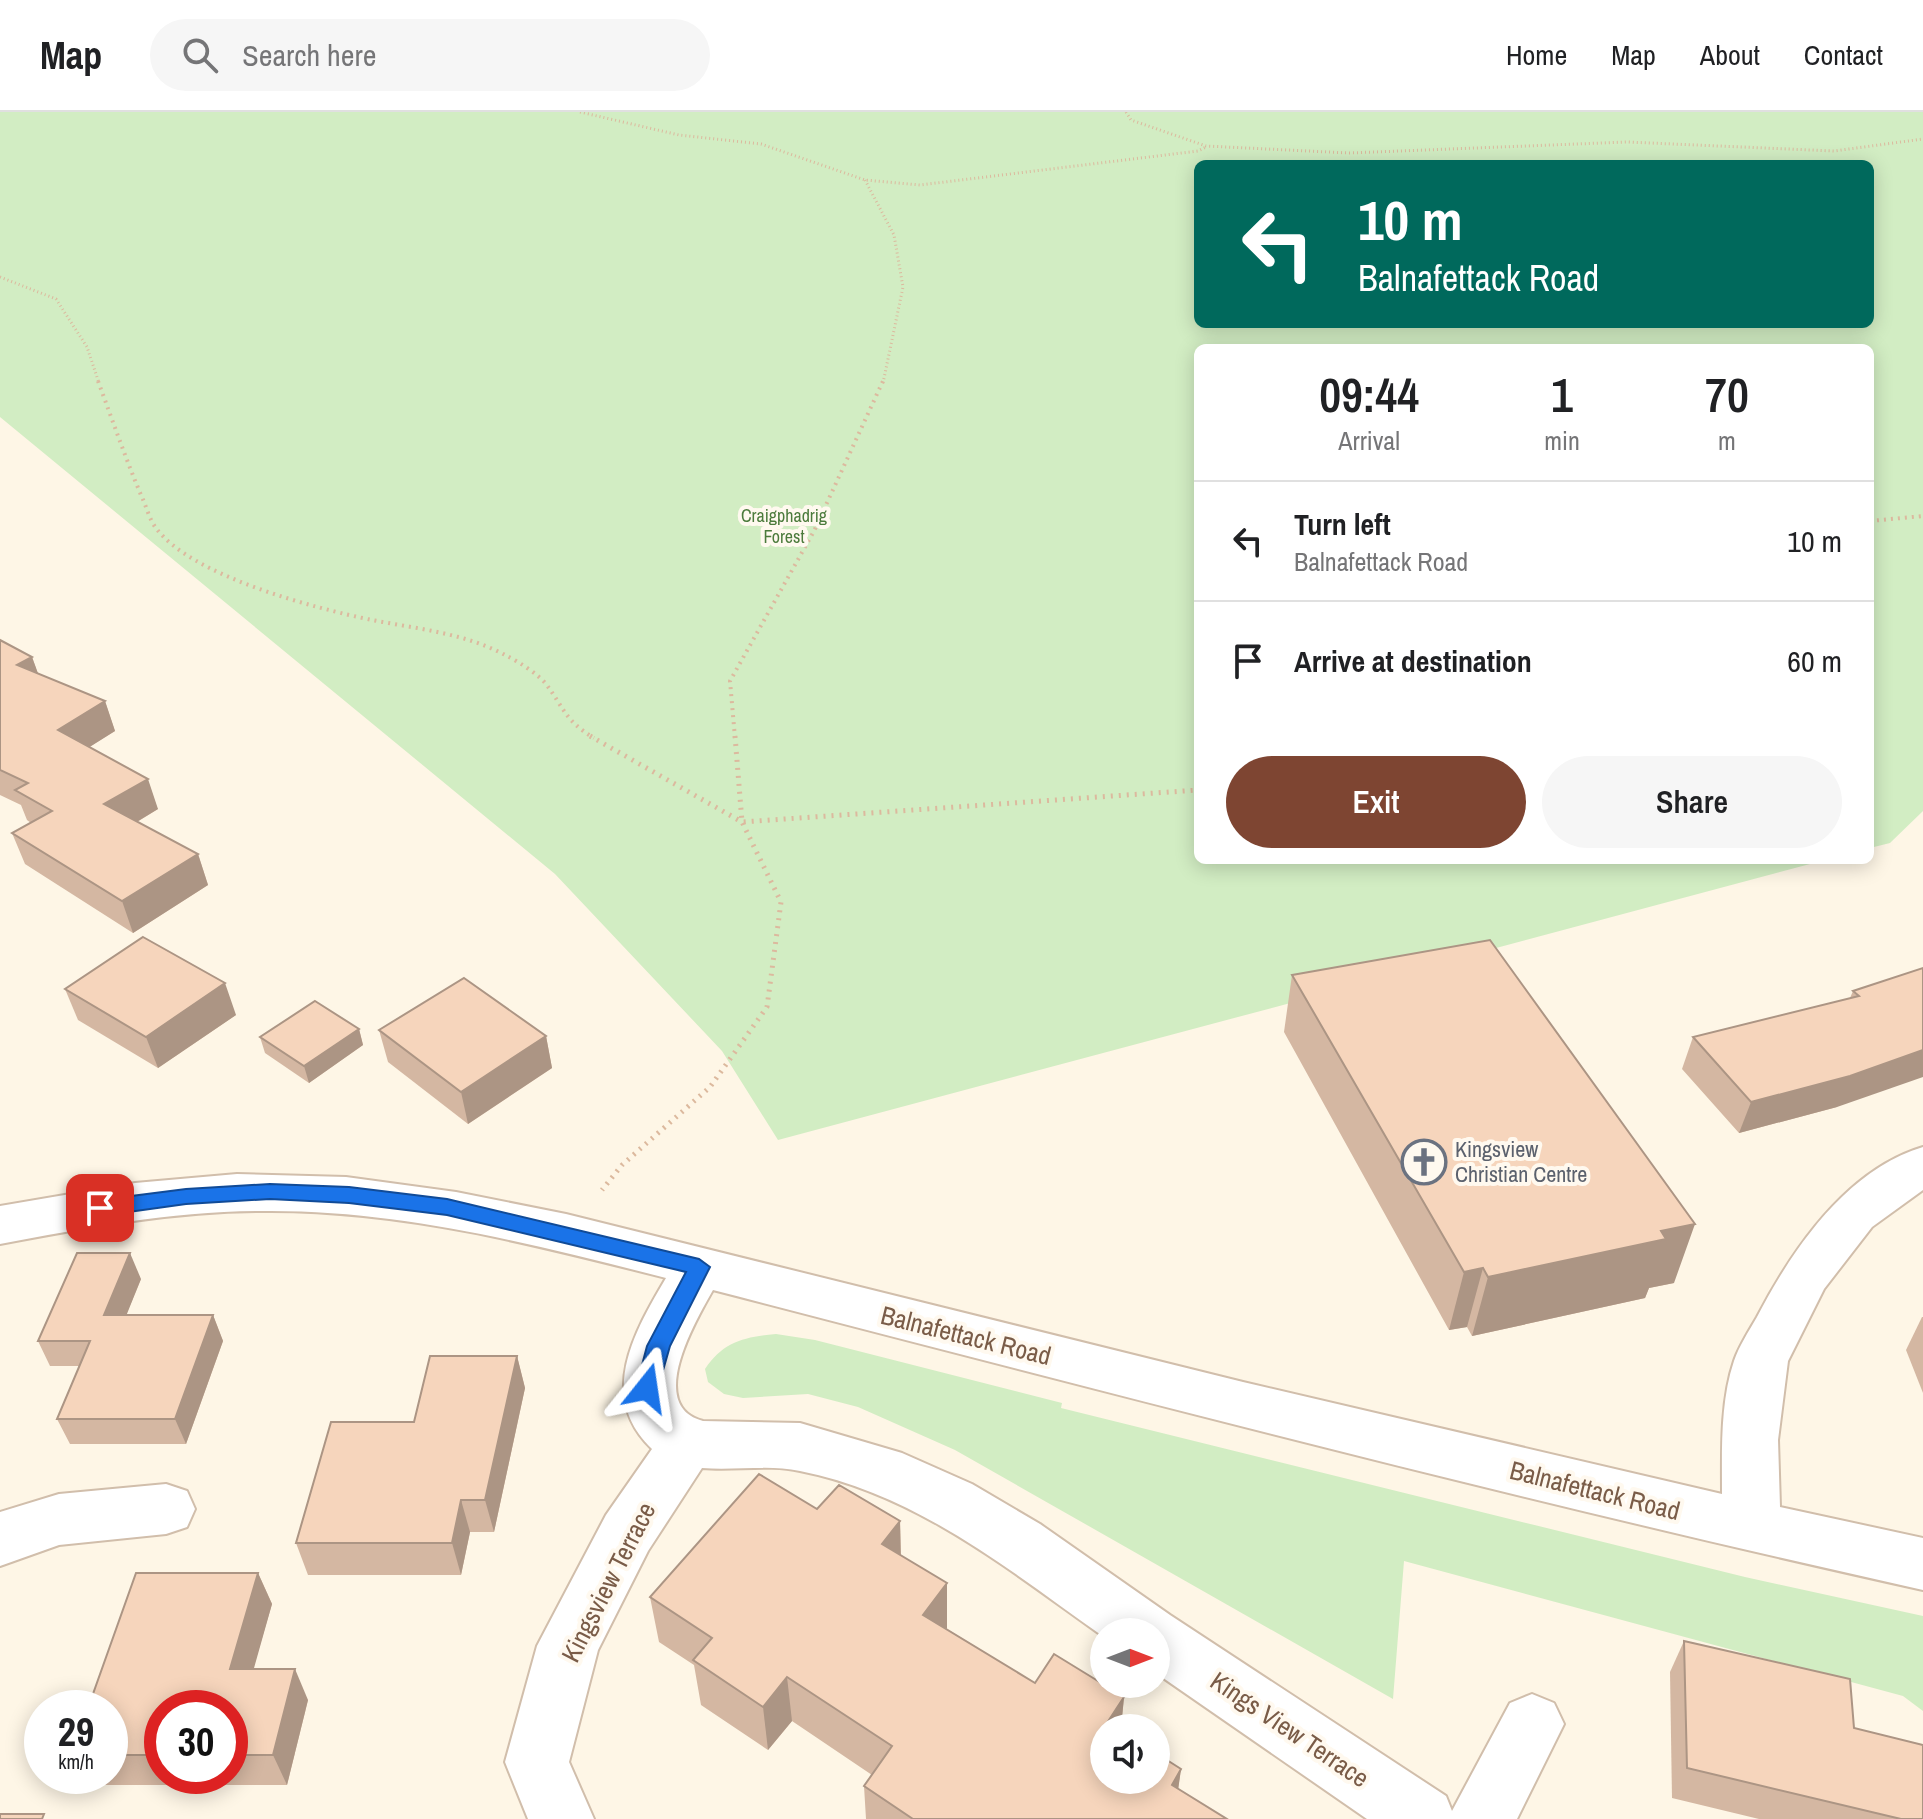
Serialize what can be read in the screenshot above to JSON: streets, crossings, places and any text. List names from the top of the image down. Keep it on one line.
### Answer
{"streets":{"street":["Balnafettack Road","Kingsview Terrace","Kings View Terrace"]},"parks":["Craigphadrig Forest"],"places":{"church":["Kingsview Christian Centre"]},"north":"right","page":{"header":"Map","search":"Search here","nav":["Home","Map","About","Contact"],"turn":["10 m","Balnafettack Road"],"eta":["09:44","Arrival","1","min","70","m"],"list":[{"name":"Turn left","note":"Balnafettack Road","value":"10 m"},{"name":"Arrive at destination","value":"60 m"}],"buttons":["Exit","Share"],"speed":"29 km/h","limit":"30"}}
